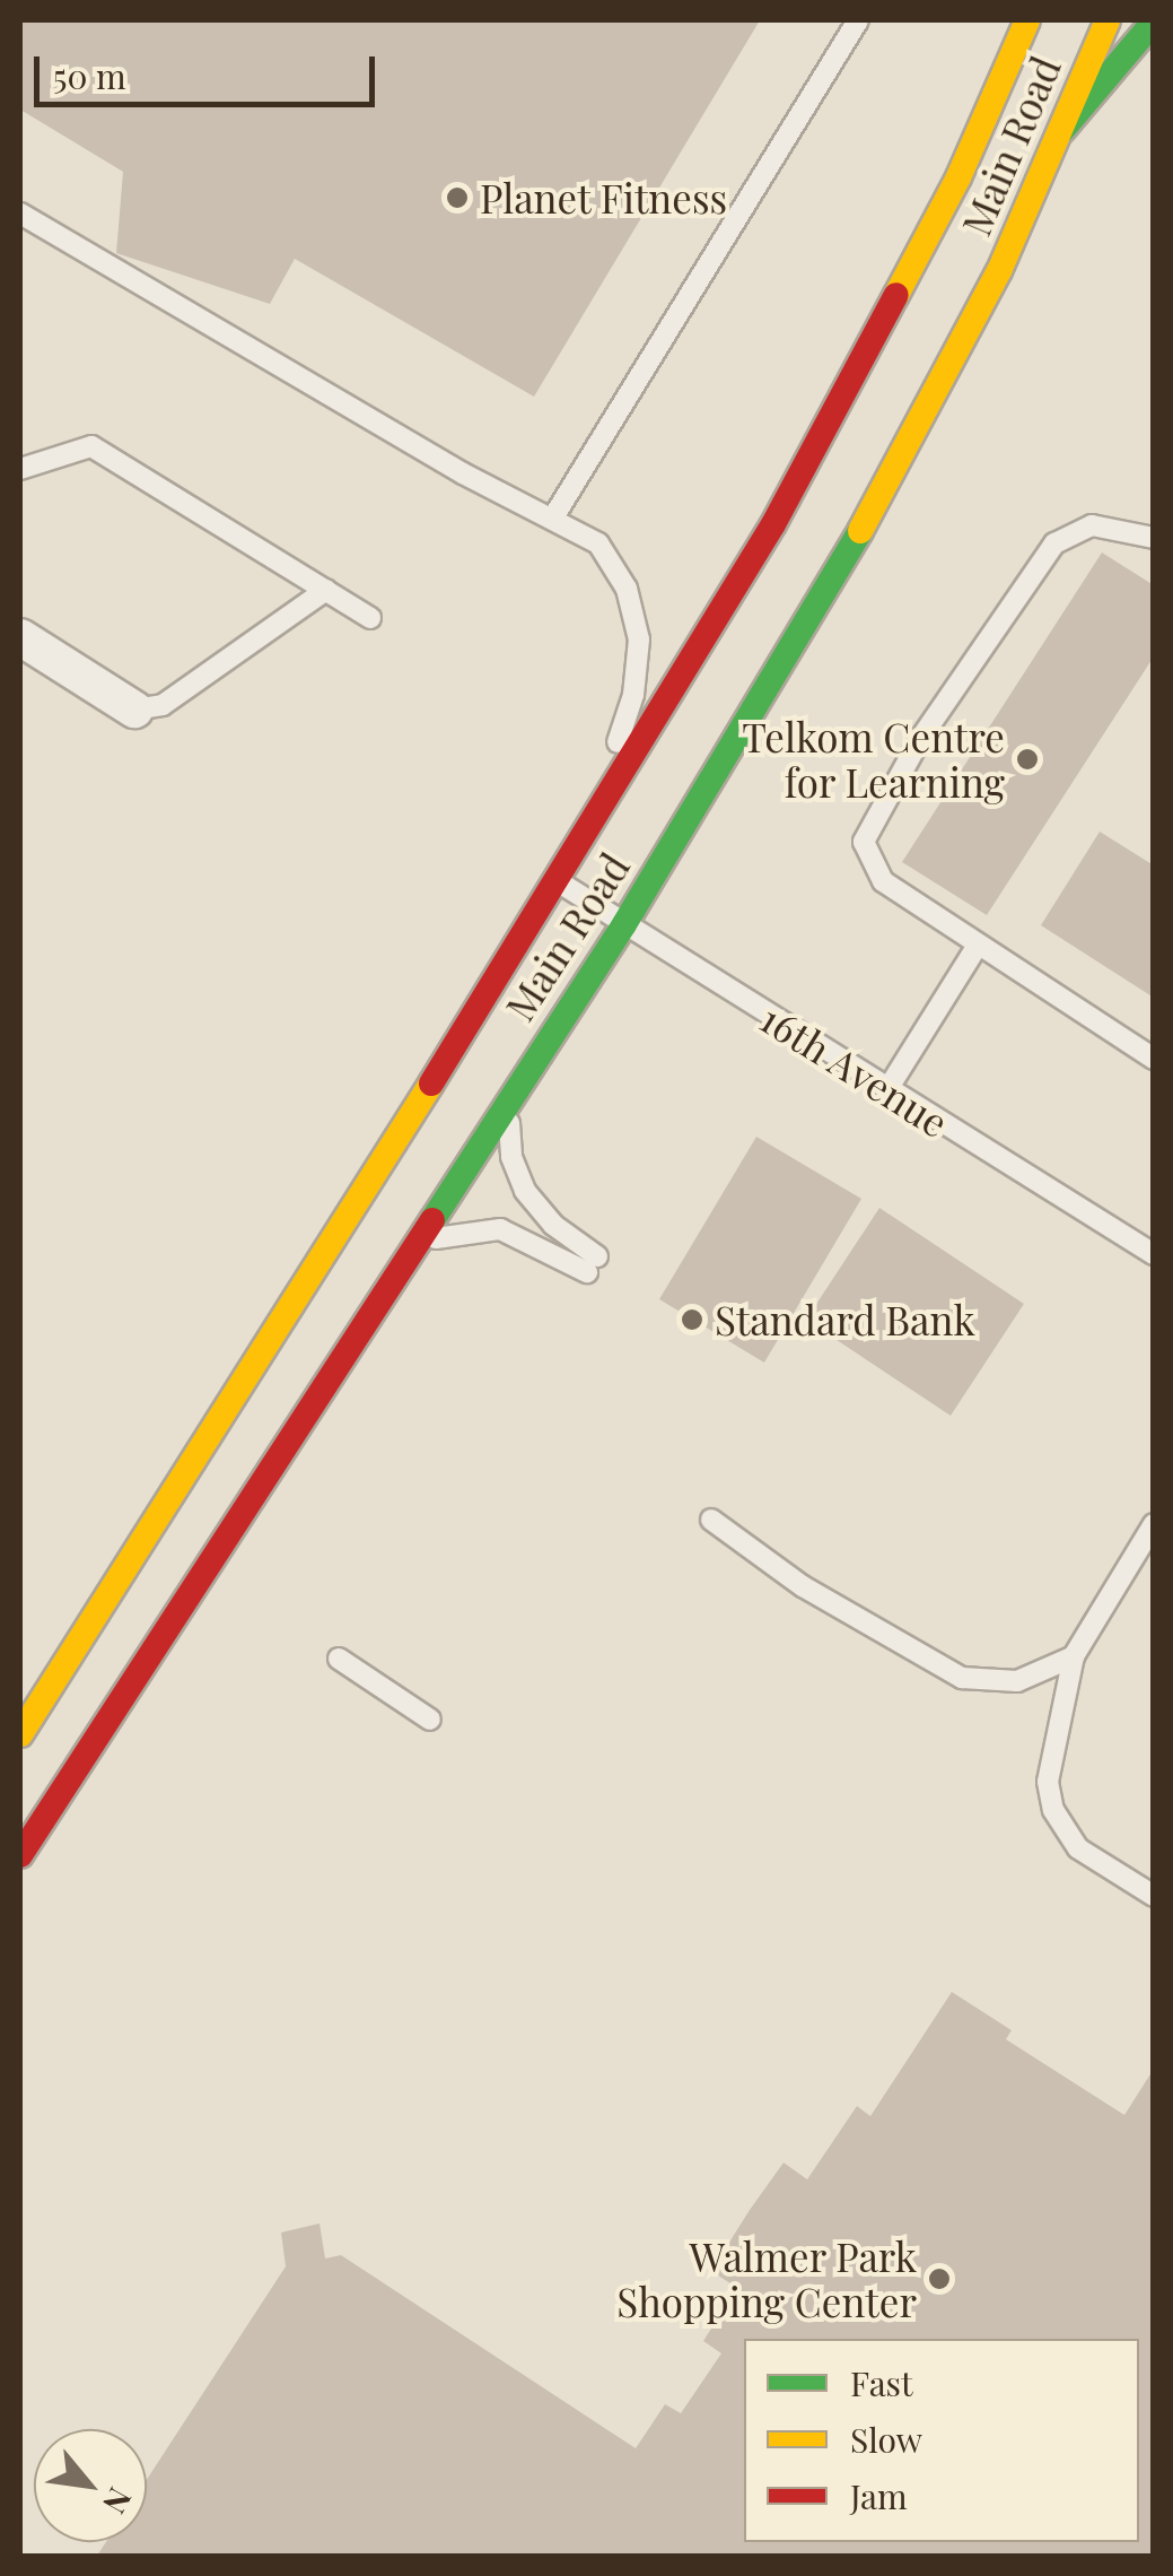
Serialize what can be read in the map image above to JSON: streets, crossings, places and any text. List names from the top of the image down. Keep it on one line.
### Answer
{"streets":{"main road":["Main Road"],"lane":["16th Avenue"]},"crossings":[["Main Road","16th Avenue"]],"places":["Planet Fitness","Telkom Centre for Learning","Standard Bank","Walmer Park Shopping Center"],"legend":["Fast","Slow","Jam"],"scale_bar":"50 m","north":"bottom right"}
